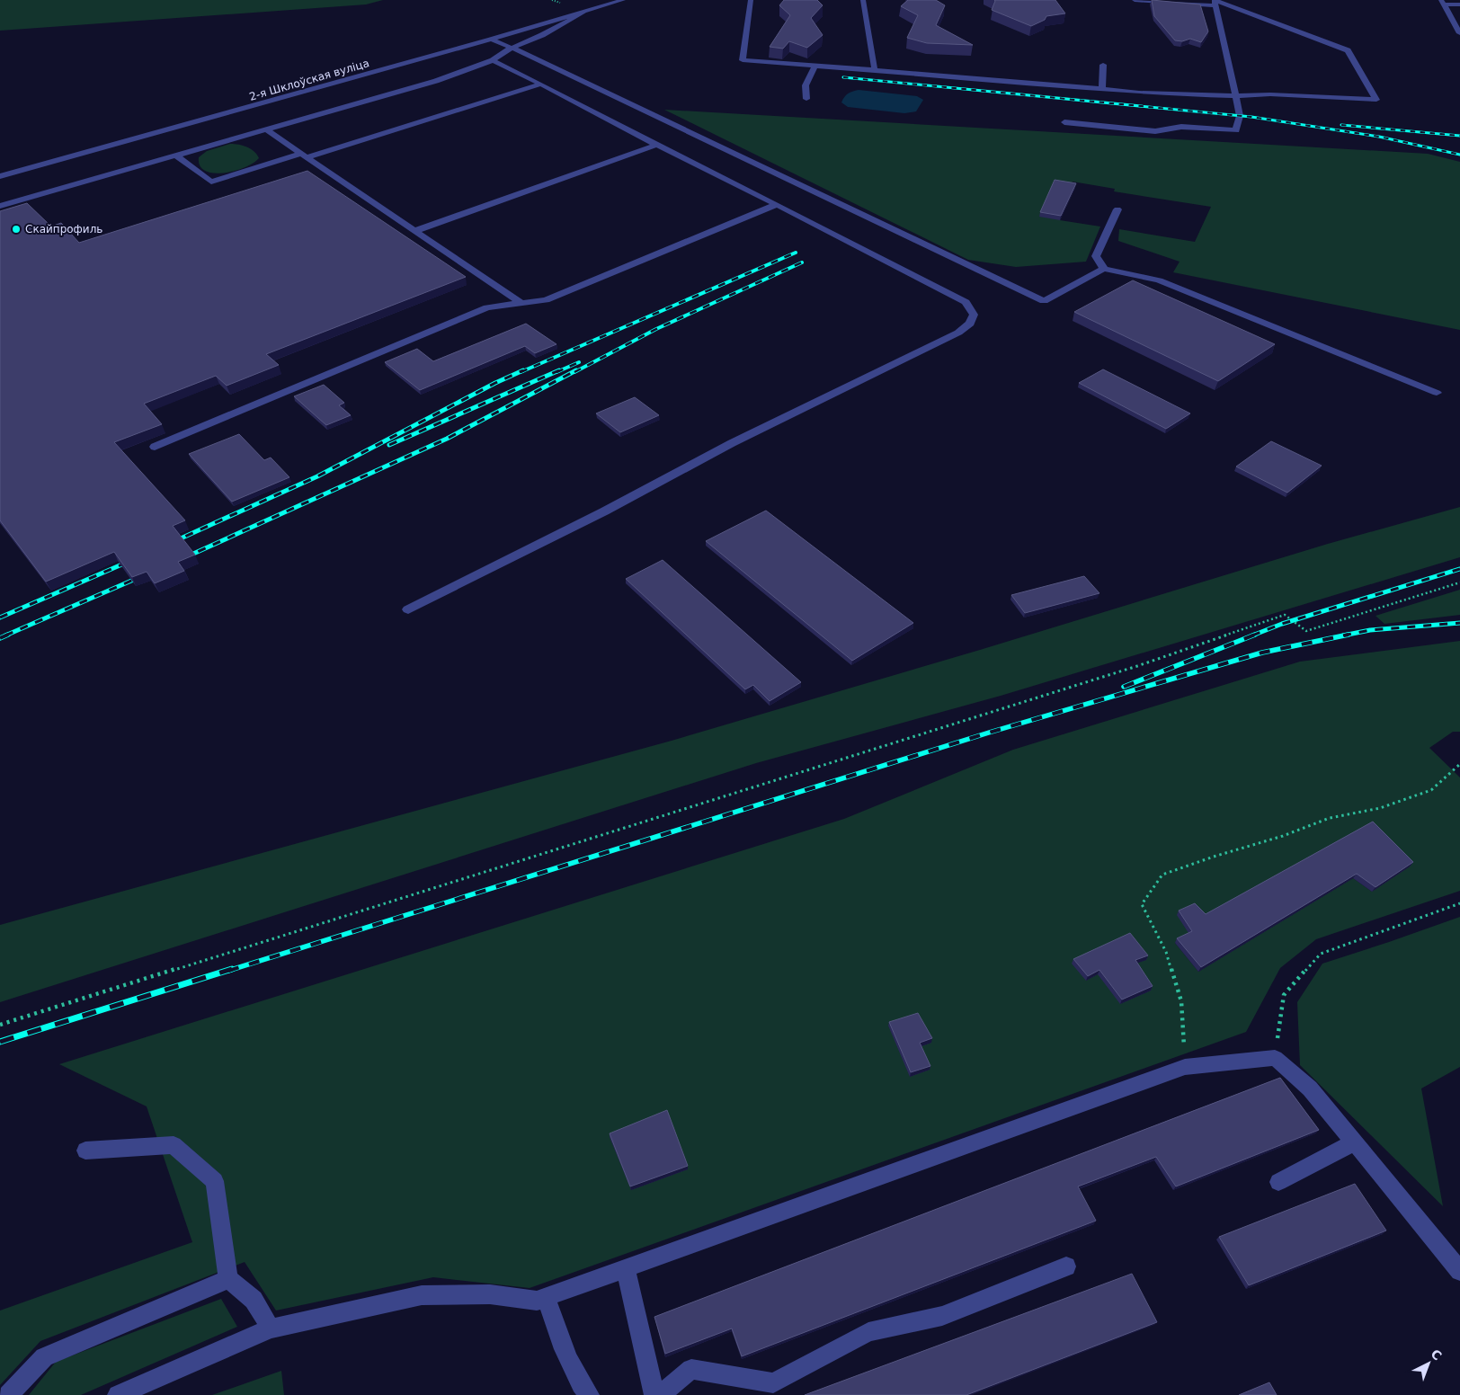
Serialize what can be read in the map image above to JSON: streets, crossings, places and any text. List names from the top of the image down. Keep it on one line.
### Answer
{"streets":{"street":["2-я Шклоўская вуліца"]},"places":["Скайпрофиль"],"north":"top right"}
